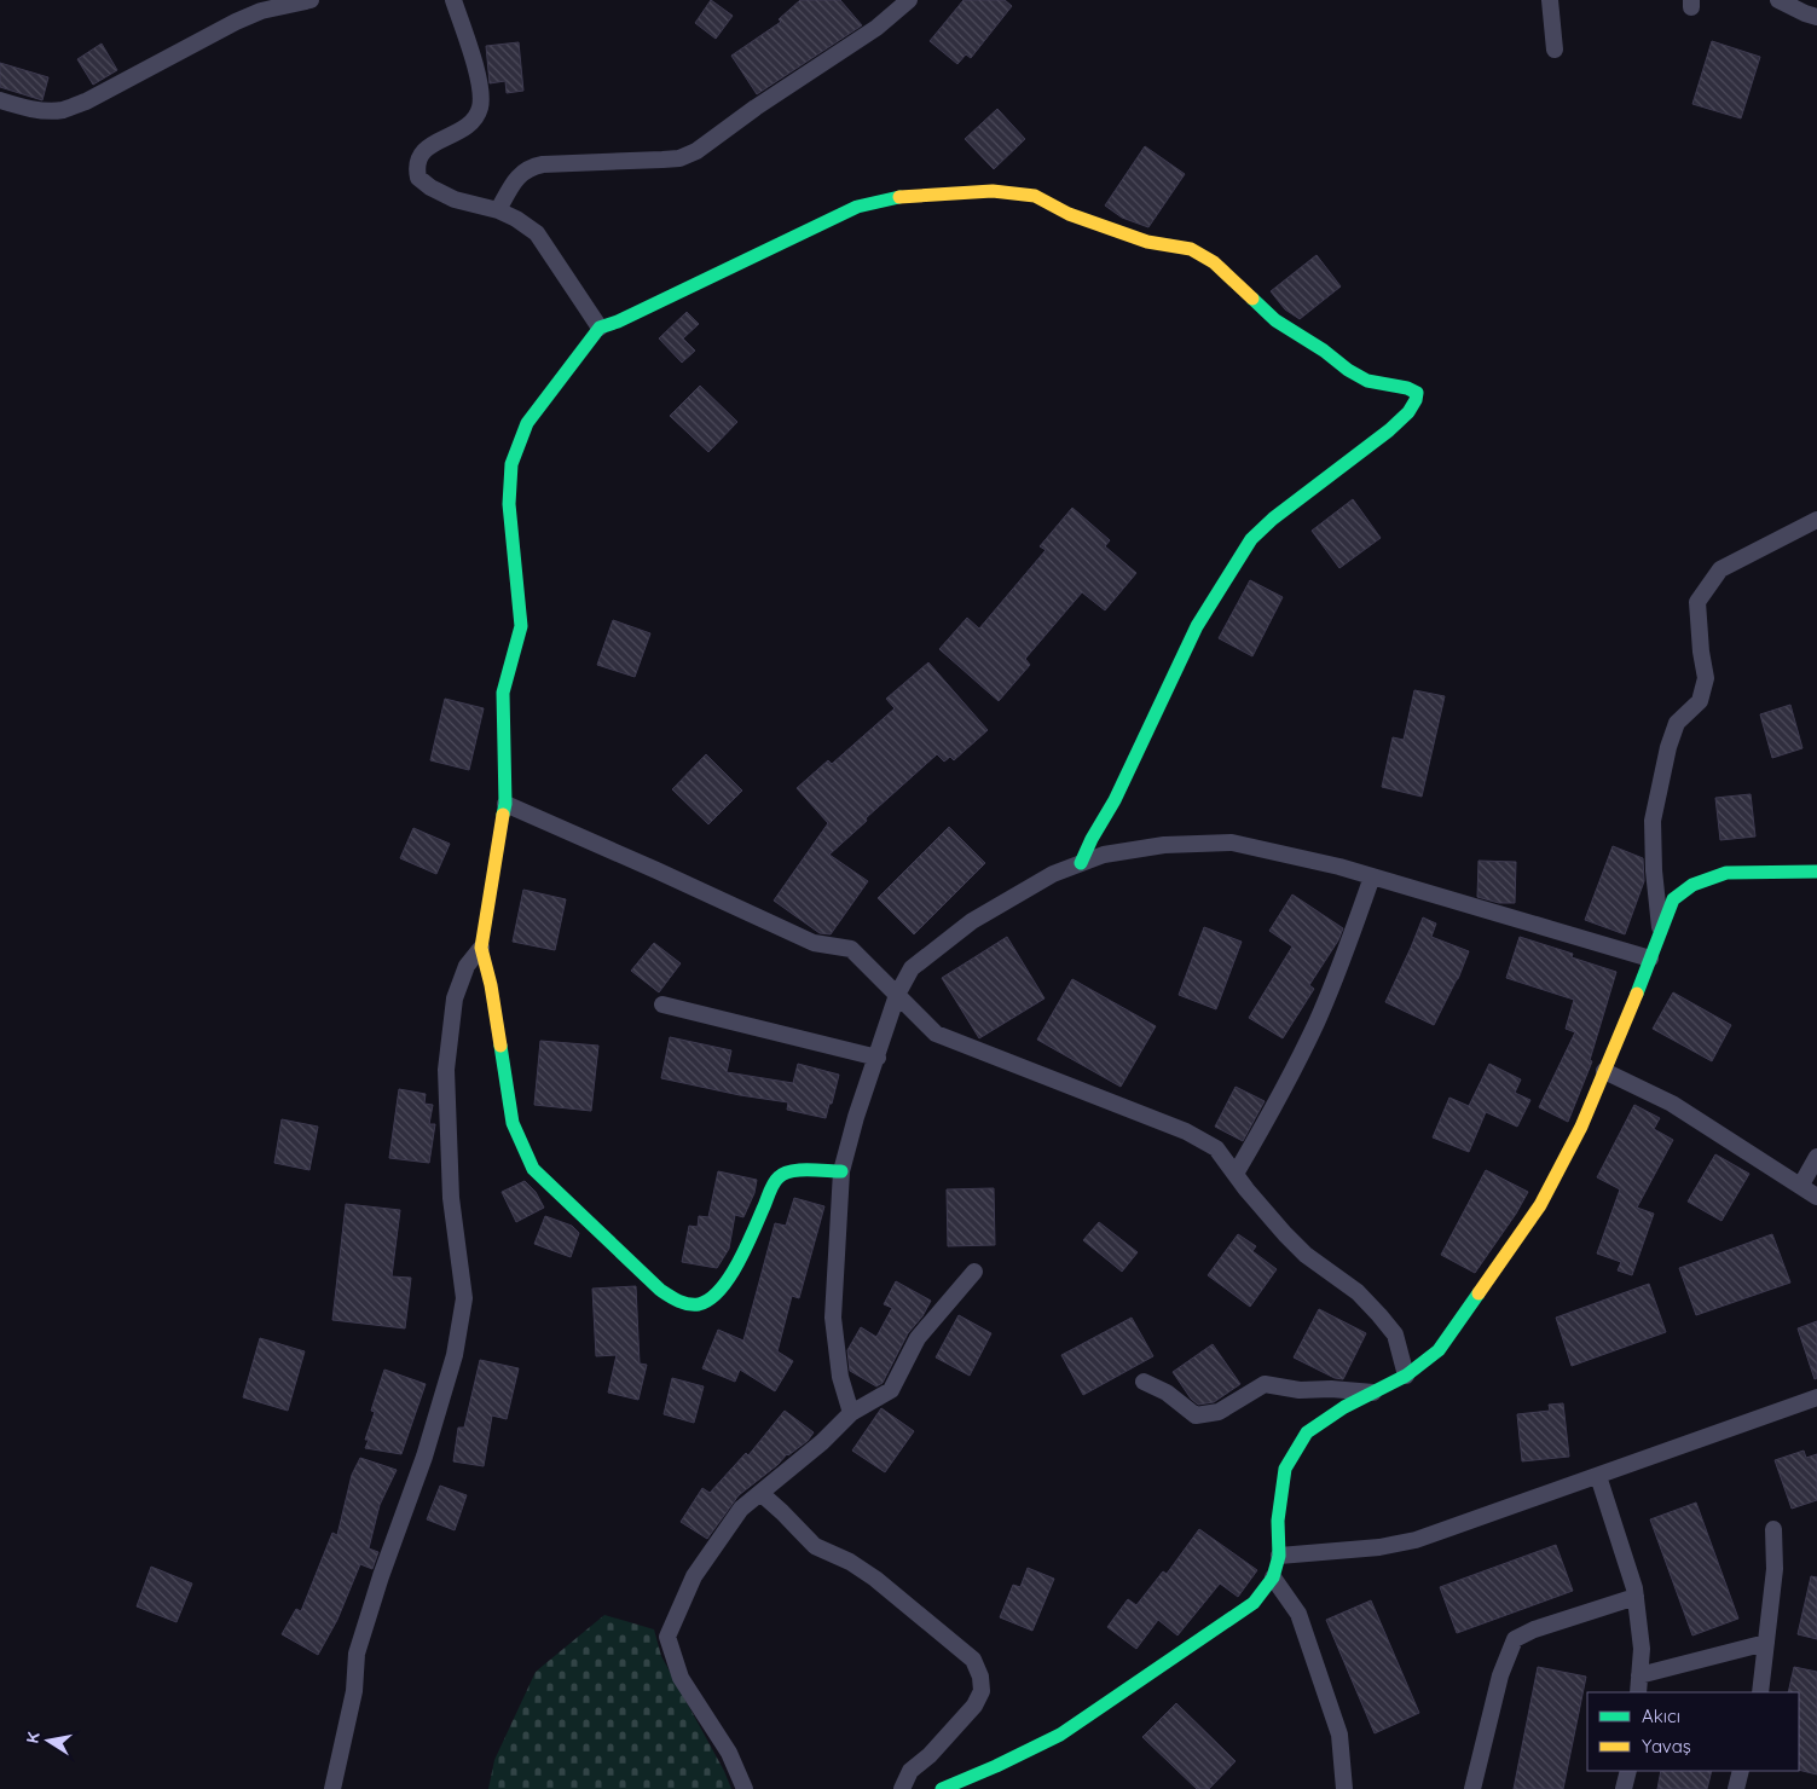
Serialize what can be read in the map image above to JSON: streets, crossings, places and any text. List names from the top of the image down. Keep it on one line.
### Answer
{"legend":["Akıcı","Yavaş"],"north":"left"}
